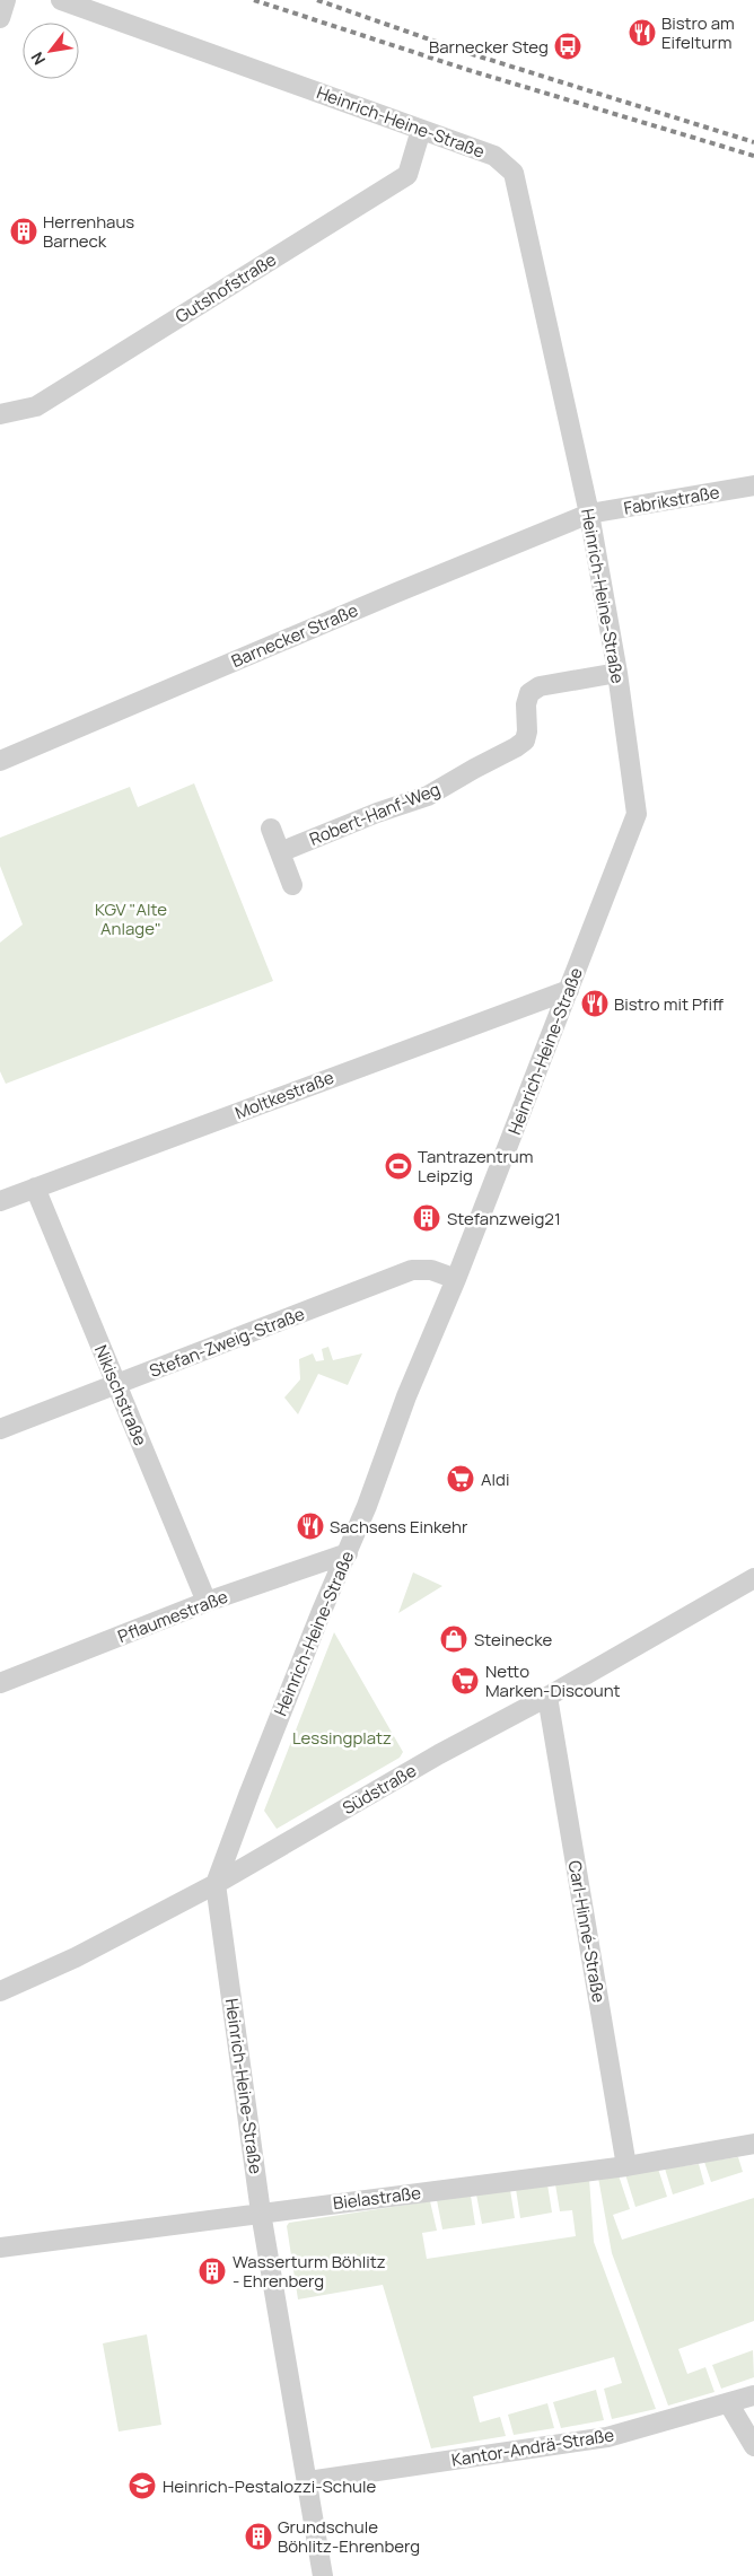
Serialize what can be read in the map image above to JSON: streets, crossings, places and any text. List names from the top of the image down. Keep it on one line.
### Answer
{"streets":{"street":["Heinrich-Heine-Straße","Gutshofstraße","Fabrikstraße","Barnecker Straße","Robert-Hanf-Weg","Moltkestraße","Stefan-Zweig-Straße","Nikischstraße","Pflaumestraße","Südstraße","Carl-Hinné-Straße","Bielastraße","Kantor-Andrä-Straße"]},"crossings":[["Heinrich-Heine-Straße","Gutshofstraße"],["Heinrich-Heine-Straße","Fabrikstraße"],["Heinrich-Heine-Straße","Barnecker Straße"],["Heinrich-Heine-Straße","Robert-Hanf-Weg"],["Heinrich-Heine-Straße","Moltkestraße"],["Heinrich-Heine-Straße","Stefan-Zweig-Straße"],["Heinrich-Heine-Straße","Pflaumestraße"],["Heinrich-Heine-Straße","Südstraße"],["Heinrich-Heine-Straße","Bielastraße"],["Heinrich-Heine-Straße","Kantor-Andrä-Straße"],["Fabrikstraße","Barnecker Straße"],["Moltkestraße","Nikischstraße"],["Stefan-Zweig-Straße","Nikischstraße"],["Nikischstraße","Pflaumestraße"],["Südstraße","Carl-Hinné-Straße"],["Carl-Hinné-Straße","Bielastraße"]],"parks":["KGV \"Alte Anlage\"","Lessingplatz"],"places":{"restaurant":["Bistro am Eifelturm","Bistro mit Pfiff","Sachsens Einkehr"],"bus stop":["Barnecker Steg"],"building":["Herrenhaus Barneck","Stefanzweig21","Wasserturm Böhlitz - Ehrenberg","Grundschule Böhlitz-Ehrenberg"],"sports":["Tantrazentrum Leipzig"],"supermarket":["Aldi","Netto Marken-Discount"],"shop":["Steinecke"],"school or university":["Heinrich-Pestalozzi-Schule"]},"north":"bottom left"}
